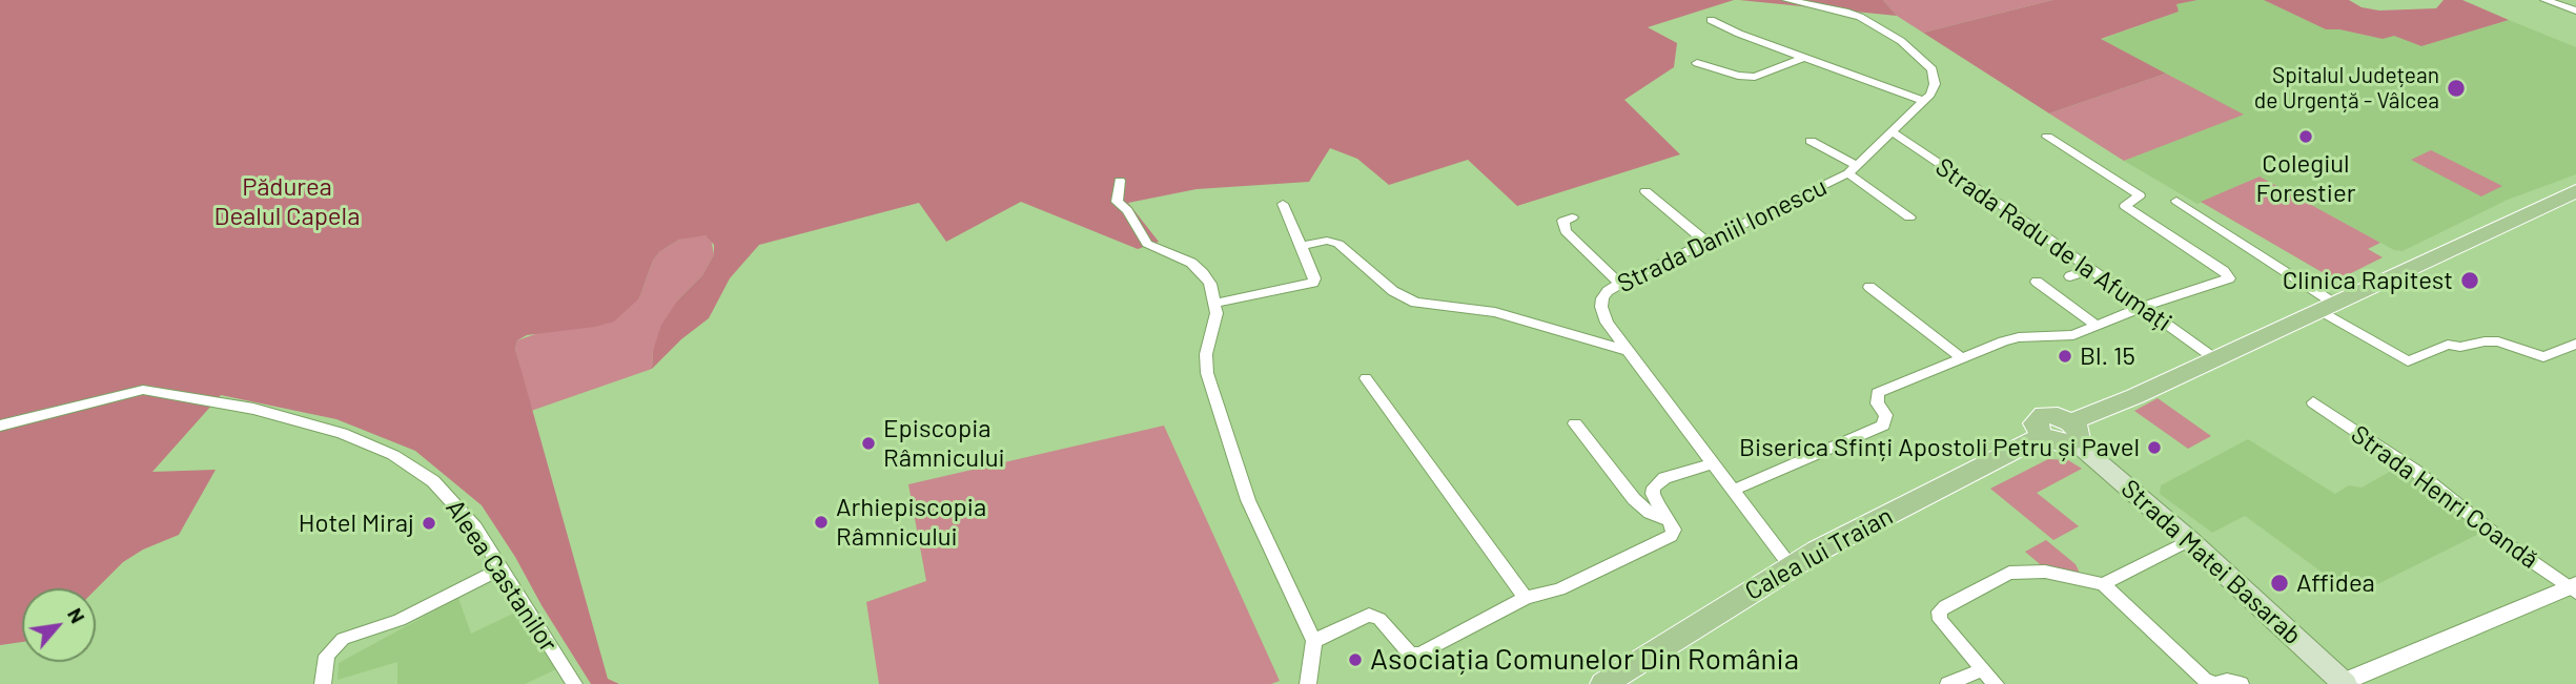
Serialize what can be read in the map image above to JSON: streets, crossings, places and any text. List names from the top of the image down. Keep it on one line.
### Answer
{"streets":{"main road":["Calea lui Traian","Strada Matei Basarab"],"street":["Strada Daniil Ionescu","Strada Radu de la Afumați","Strada Henri Coandă","Aleea Castanilor"]},"crossings":[["Strada Daniil Ionescu","Strada Radu de la Afumați"],["Strada Daniil Ionescu","Calea lui Traian"],["Calea lui Traian","Strada Matei Basarab"]],"parks":["Pădurea Dealul Capela"],"places":["Spitalul Județean de Urgență - Vâlcea","Colegiul Forestier","Clinica Rapitest","Bl. 15","Episcopia Râmnicului","Biserica Sfinți Apostoli Petru și Pavel","Arhiepiscopia Râmnicului","Hotel Miraj","Affidea","Asociația Comunelor Din România"],"north":"top right"}
